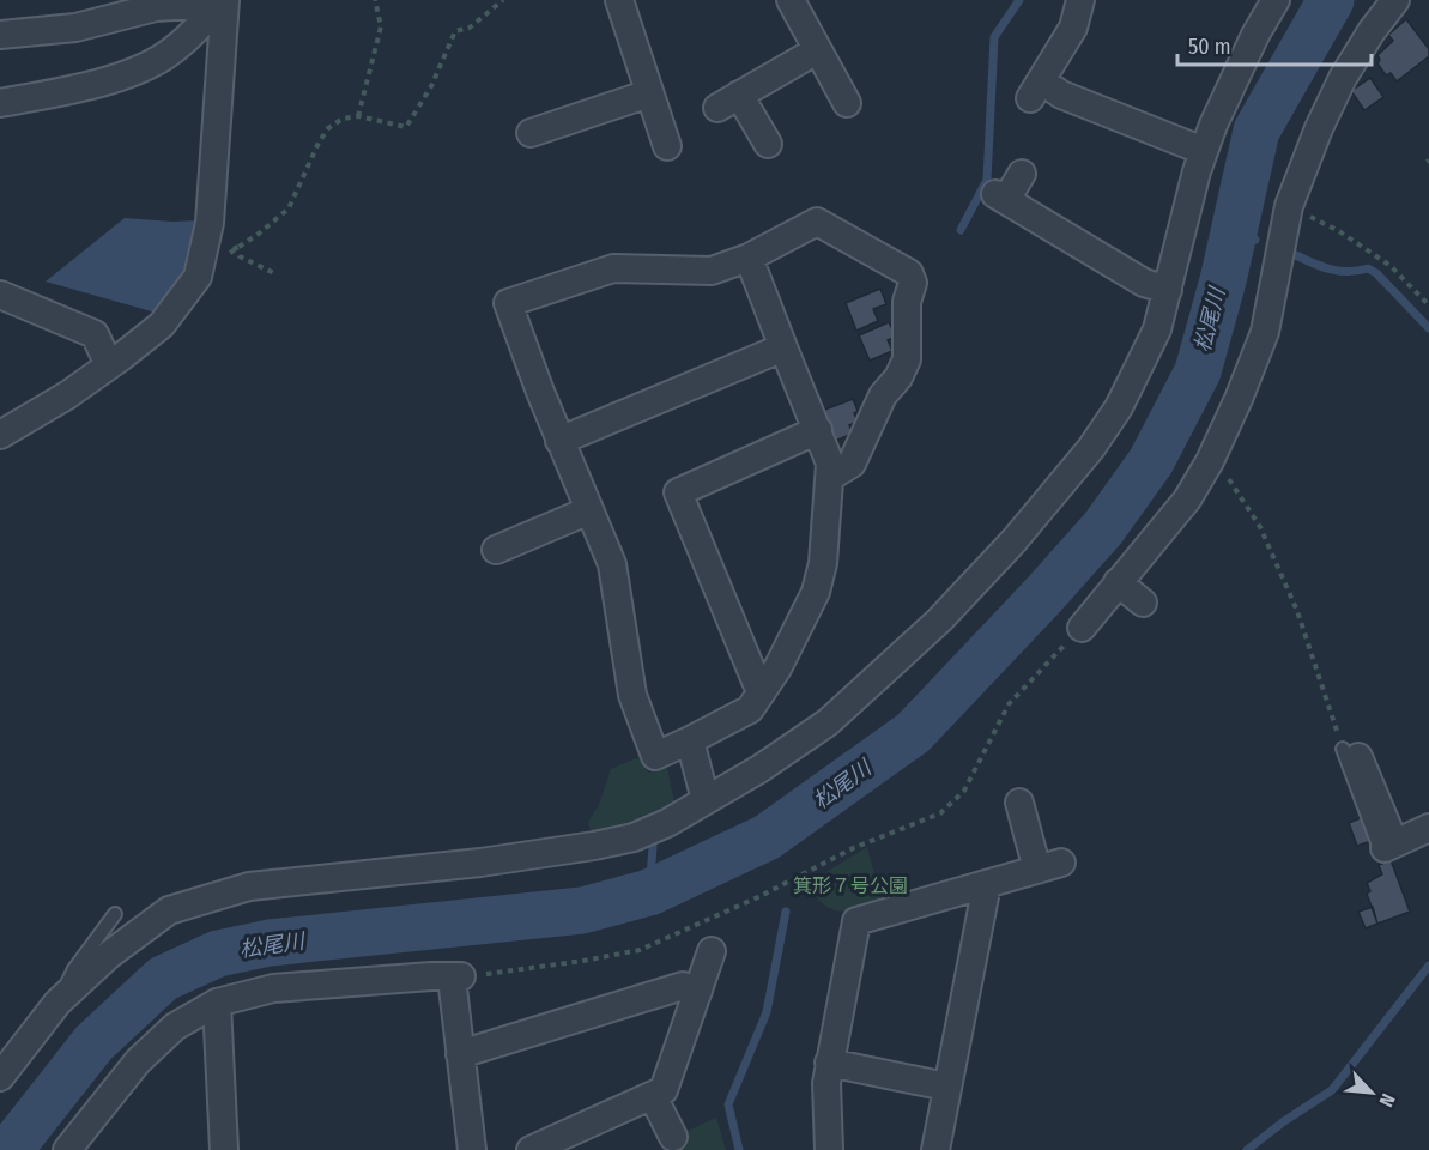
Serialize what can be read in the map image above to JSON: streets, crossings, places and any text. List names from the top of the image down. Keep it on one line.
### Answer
{"water":["松尾川"],"parks":["箕形７号公園"],"scale_bar":"50 m","north":"bottom right"}
